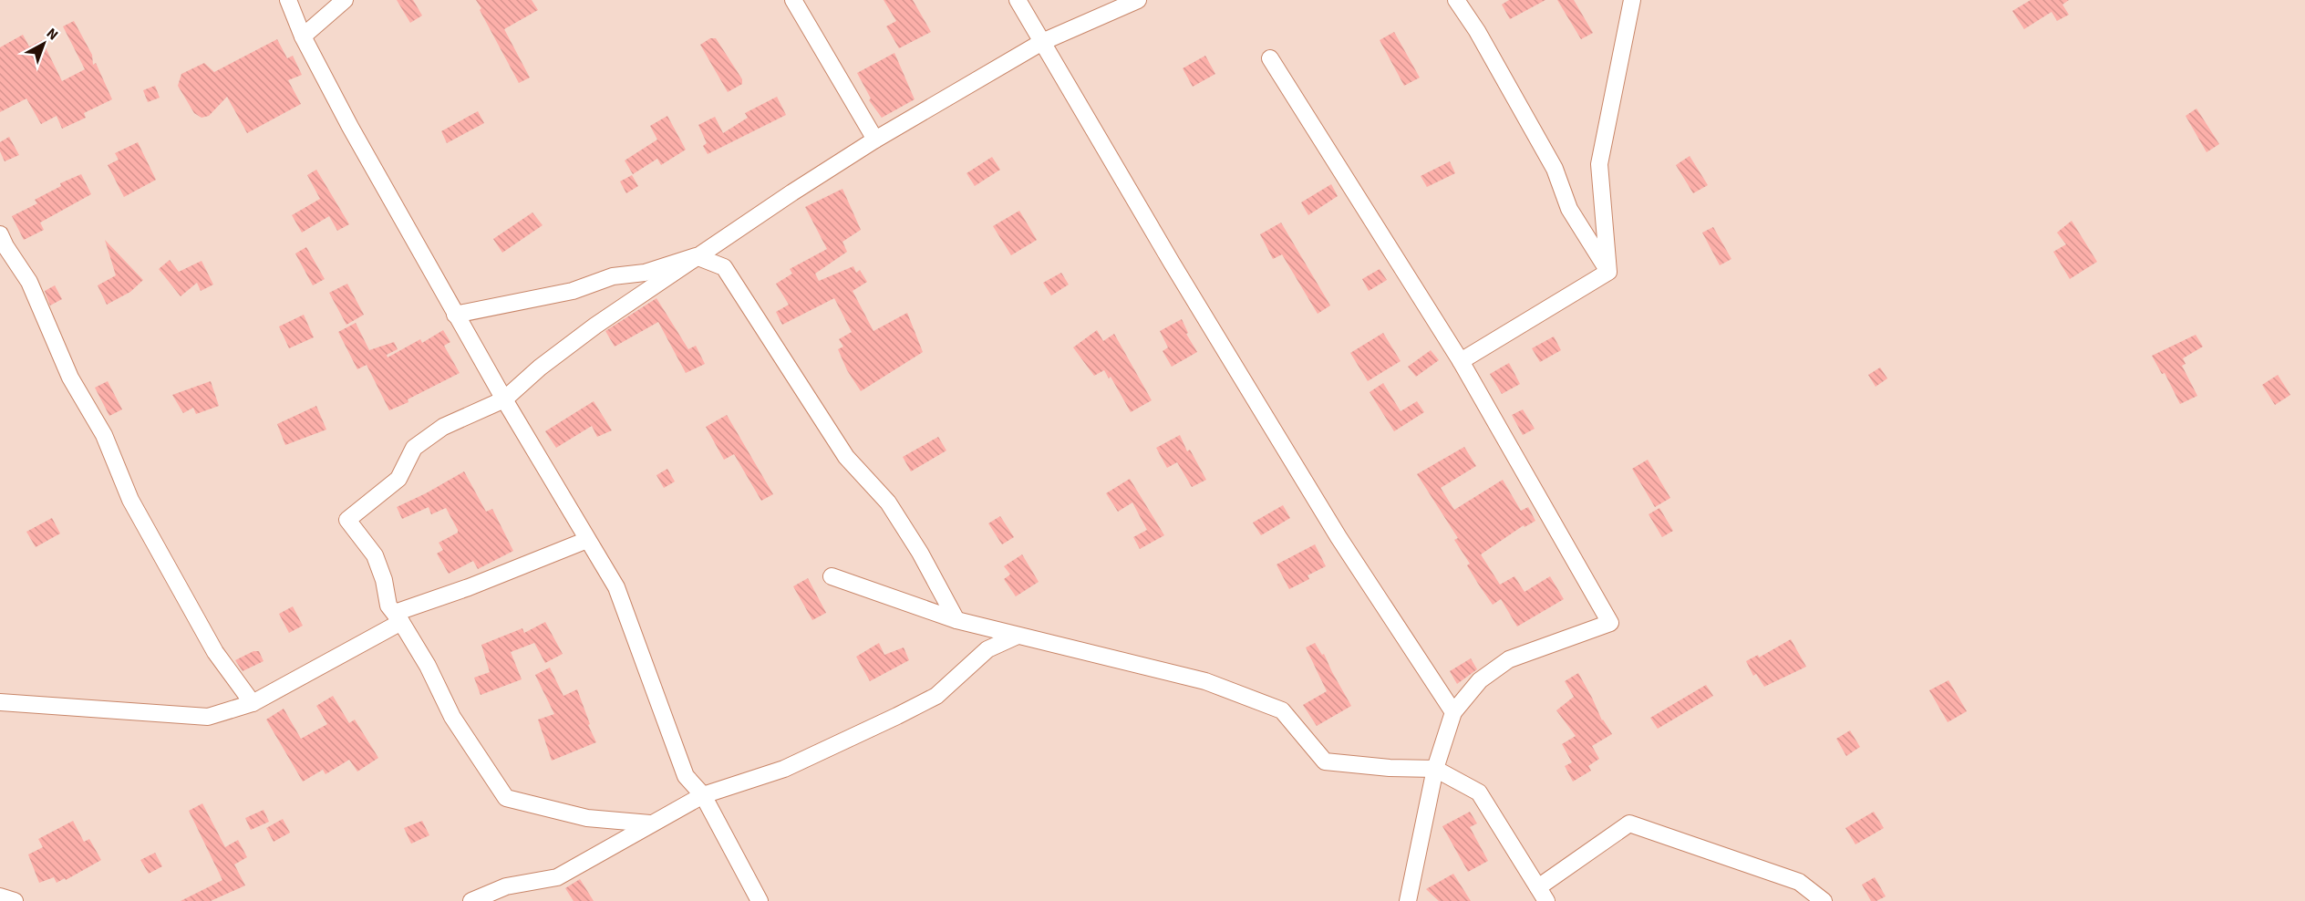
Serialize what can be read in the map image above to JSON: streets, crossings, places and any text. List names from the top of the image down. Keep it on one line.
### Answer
{"north":"top right"}
